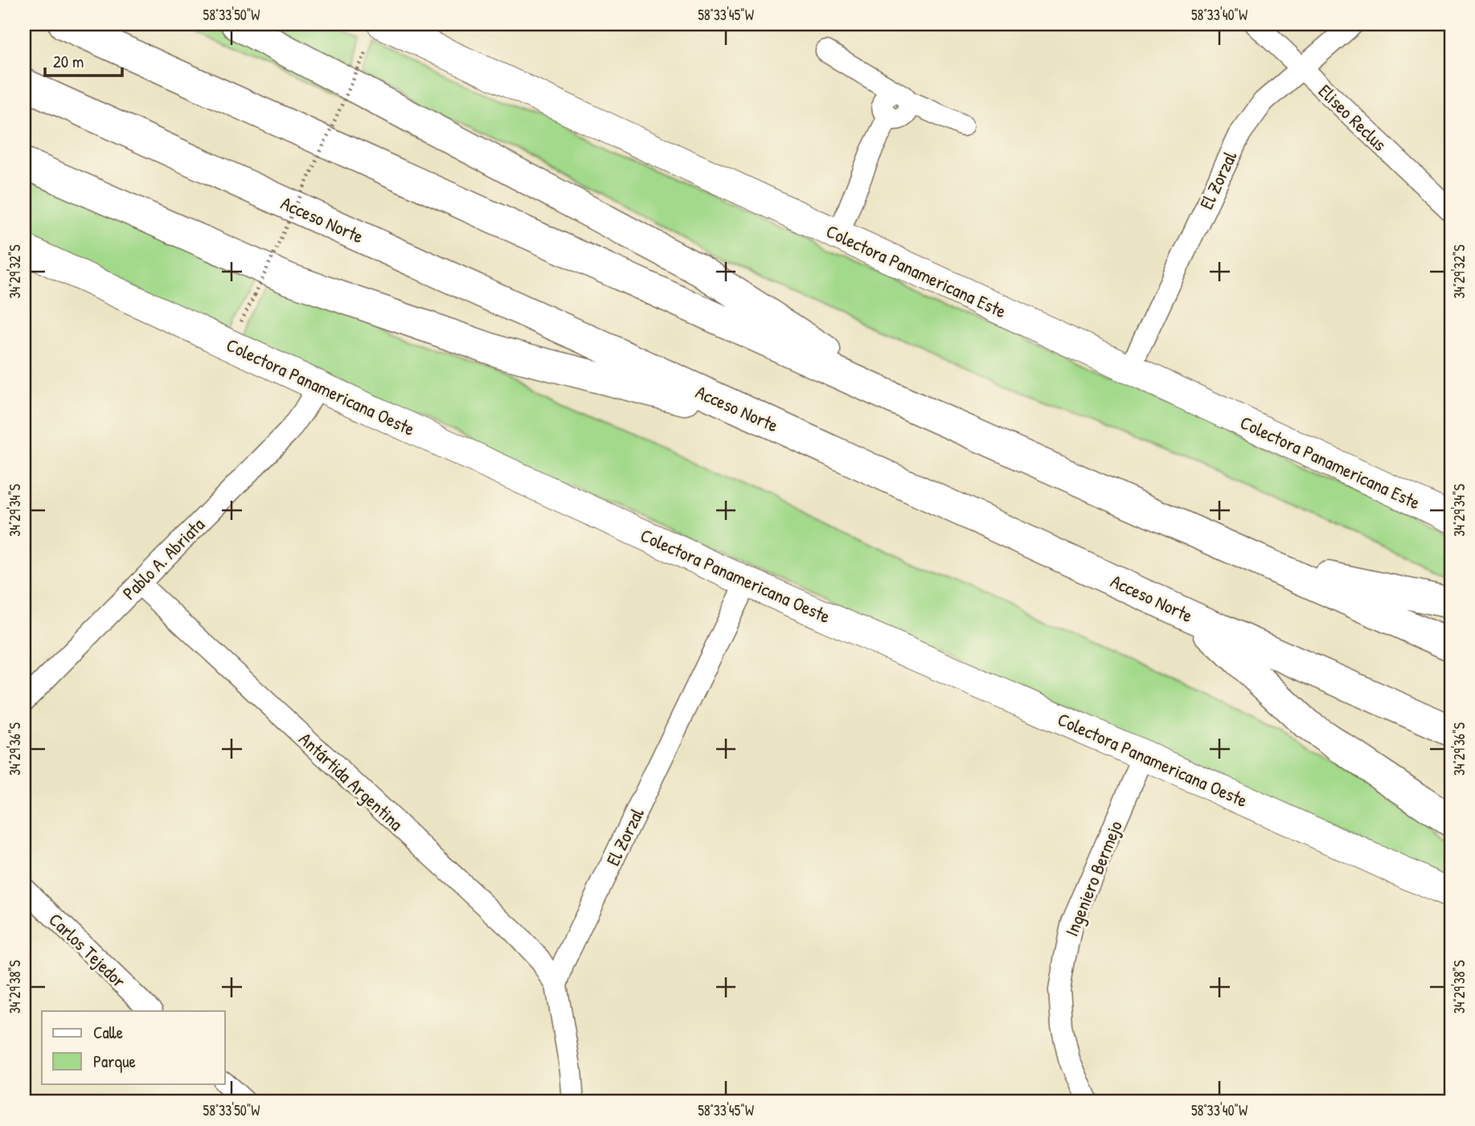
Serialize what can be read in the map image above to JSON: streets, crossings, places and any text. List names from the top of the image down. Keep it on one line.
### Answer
{"streets":{"highway":["Acceso Norte"],"street":["Eliseo Reclus","El Zorzal","Colectora Panamericana Este","Colectora Panamericana Oeste","Pablo A. Abriata","Antártida Argentina","Ingeniero Bermejo","Carlos Tejedor"]},"crossings":[["Eliseo Reclus","El Zorzal"],["El Zorzal","Colectora Panamericana Este"],["El Zorzal","Colectora Panamericana Oeste"],["El Zorzal","Antártida Argentina"],["Colectora Panamericana Oeste","Pablo A. Abriata"],["Colectora Panamericana Oeste","Ingeniero Bermejo"],["Pablo A. Abriata","Antártida Argentina"]],"legend":["Calle","Parque"],"scale_bar":"20 m","coordinates":["58°33'50\"W","58°33'45\"W","58°33'40\"W","34°29'32\"S","34°29'34\"S","34°29'36\"S","34°29'38\"S"]}
